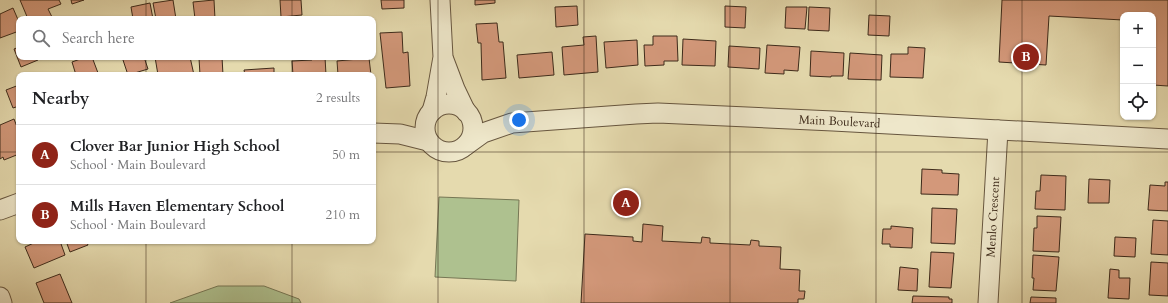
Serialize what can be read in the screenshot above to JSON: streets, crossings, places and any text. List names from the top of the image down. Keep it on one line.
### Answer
{"streets":{"street":["Main Boulevard","Menlo Crescent"]},"crossings":[["Main Boulevard","Menlo Crescent"]],"page":{"map_buttons":["+","−"],"search":"Search here","pins":["B","A"],"heading":["Nearby","2 results"],"list":[{"mark":"A","name":"Clover Bar Junior High School","note":"School · Main Boulevard","value":"50 m"},{"mark":"B","name":"Mills Haven Elementary School","note":"School · Main Boulevard","value":"210 m"}]}}
